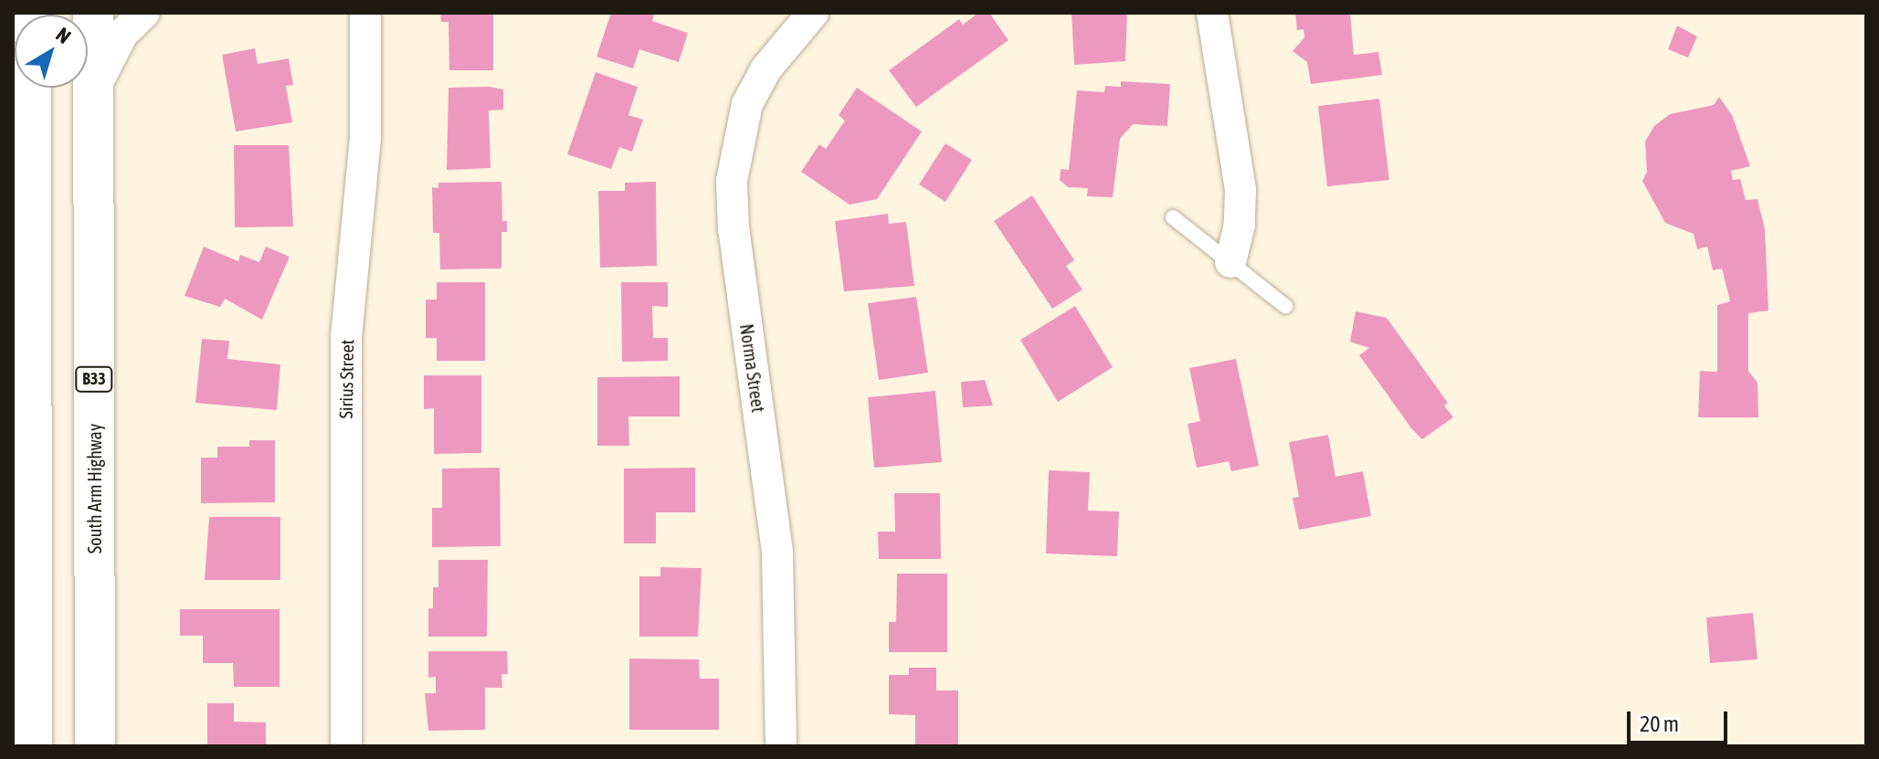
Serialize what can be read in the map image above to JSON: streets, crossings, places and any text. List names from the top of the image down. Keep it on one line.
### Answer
{"streets":{"main road":["B33","South Arm Highway"],"street":["Norma Street","Sirius Street"]},"scale_bar":"20 m","north":"top right"}
